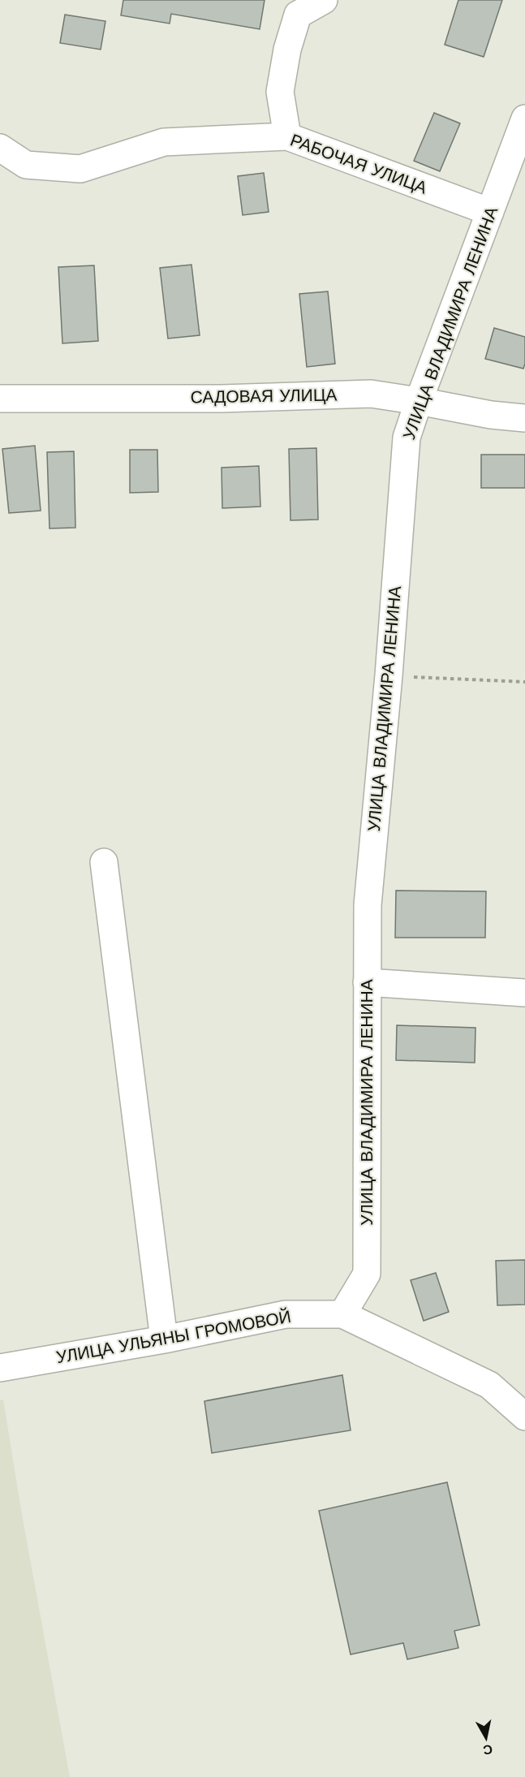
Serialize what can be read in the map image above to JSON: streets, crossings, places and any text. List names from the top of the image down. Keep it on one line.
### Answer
{"streets":{"street":["РАБОЧАЯ УЛИЦА","УЛИЦА ВЛАДИМИРА ЛЕНИНА","САДОВАЯ УЛИЦА","УЛИЦА УЛЬЯНЫ ГРОМОВОЙ"]},"crossings":[["РАБОЧАЯ УЛИЦА","УЛИЦА ВЛАДИМИРА ЛЕНИНА"],["УЛИЦА ВЛАДИМИРА ЛЕНИНА","САДОВАЯ УЛИЦА"],["УЛИЦА ВЛАДИМИРА ЛЕНИНА","УЛИЦА УЛЬЯНЫ ГРОМОВОЙ"]],"north":"bottom"}
